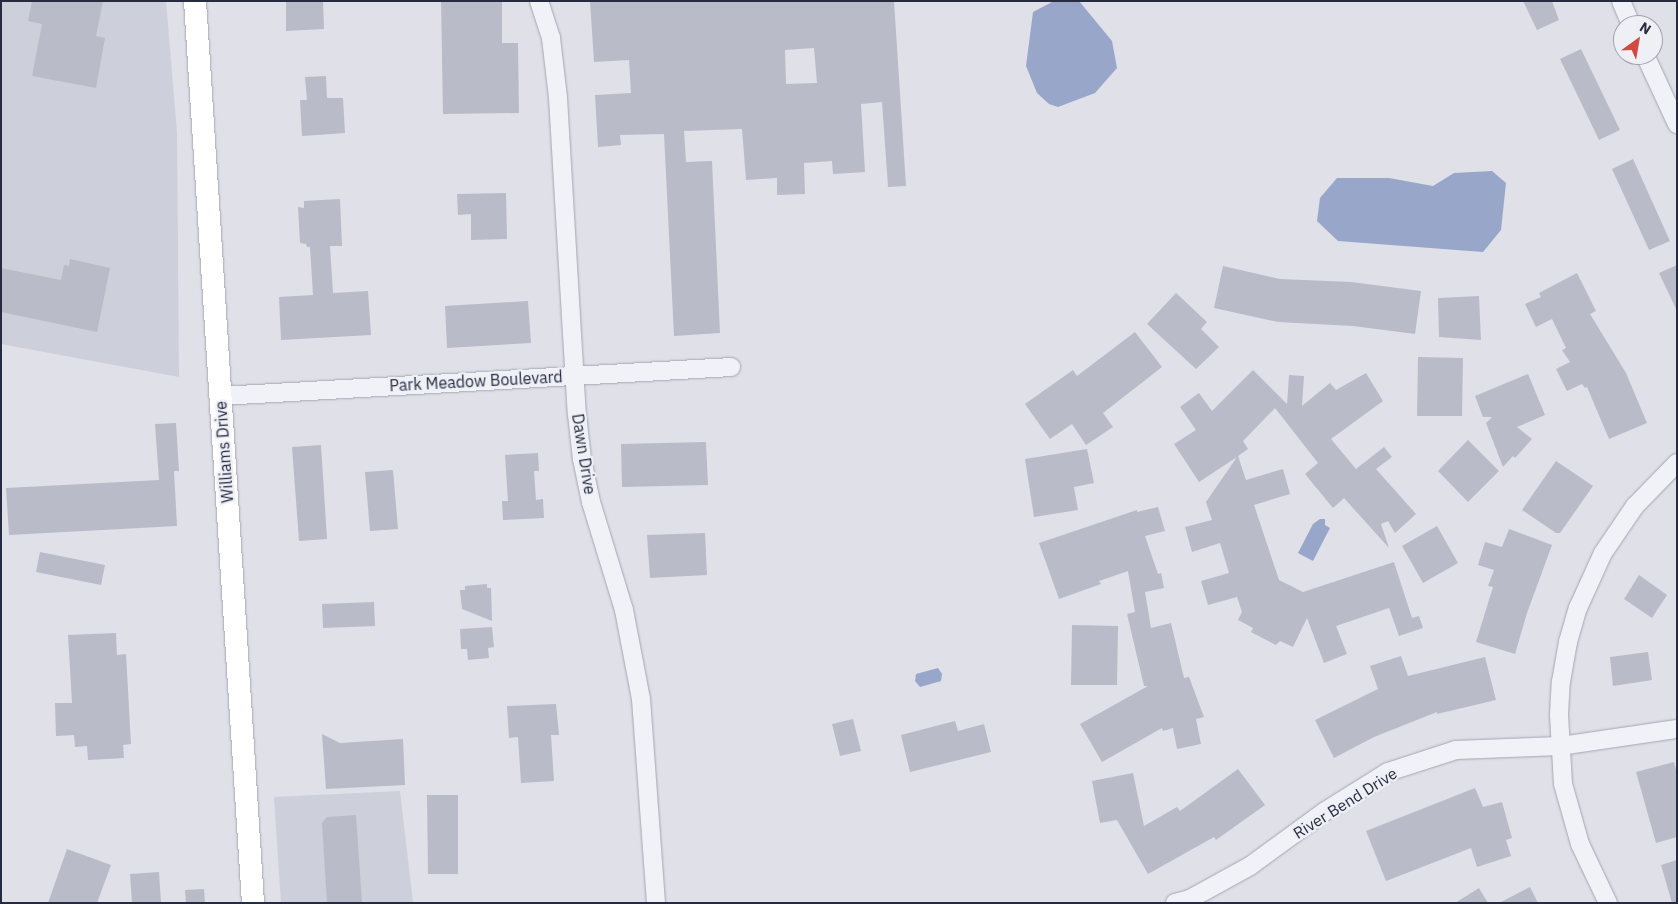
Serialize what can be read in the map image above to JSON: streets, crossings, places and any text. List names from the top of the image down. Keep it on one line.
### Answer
{"streets":{"main road":["Williams Drive"],"street":["Park Meadow Boulevard","Dawn Drive","River Bend Drive"]},"crossings":[["Park Meadow Boulevard","Williams Drive"],["Park Meadow Boulevard","Dawn Drive"]],"north":"top right"}
